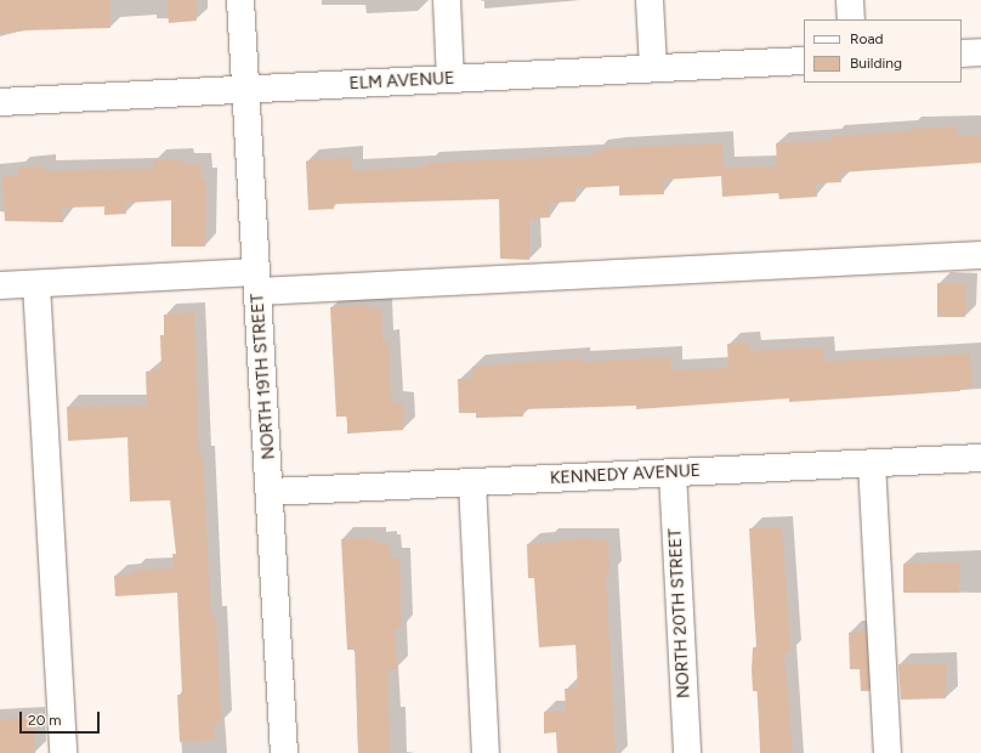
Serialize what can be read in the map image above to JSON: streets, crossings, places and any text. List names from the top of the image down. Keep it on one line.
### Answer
{"streets":{"street":["ELM AVENUE","NORTH 19TH STREET","KENNEDY AVENUE","NORTH 20TH STREET"]},"crossings":[["ELM AVENUE","NORTH 19TH STREET"],["NORTH 19TH STREET","KENNEDY AVENUE"],["KENNEDY AVENUE","NORTH 20TH STREET"]],"legend":["Road","Building"],"scale_bar":"20 m"}
